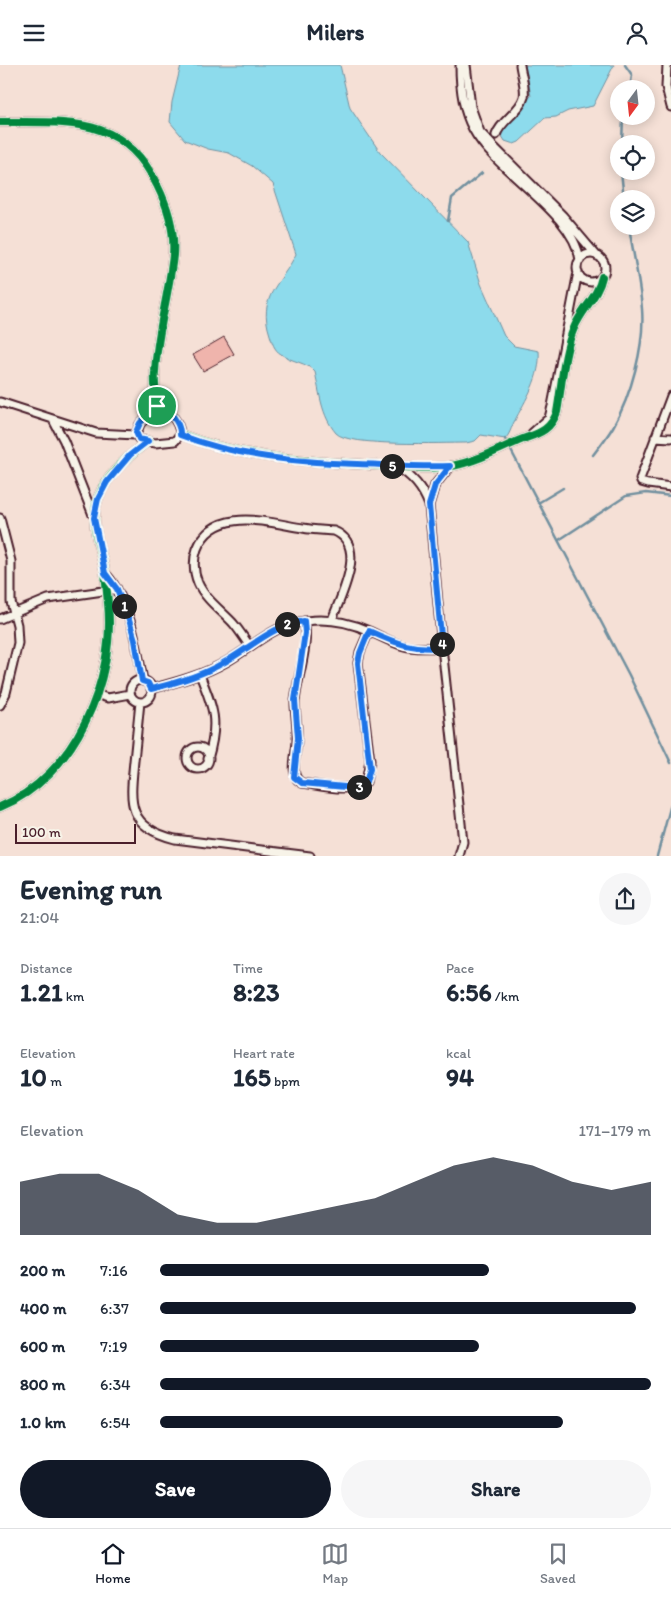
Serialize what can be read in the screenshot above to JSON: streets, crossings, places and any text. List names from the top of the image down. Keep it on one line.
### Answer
{"scale_bar":"100 m","north":"bottom","page":{"header":"Milers","pins":["5","1","2","4","3"],"scale":"100 m","heading":["Evening run","21:04"],"stats":[["Distance","1.21 km"],["Time","8:23"],["Pace","6:56 /km"],["Elevation","10 m"],["Heart rate","165 bpm"],["kcal","94"]],"chart":["Elevation","171–179 m"],"list":[{"name":"200 m","note":"7:16"},{"name":"400 m","note":"6:37"},{"name":"600 m","note":"7:19"},{"name":"800 m","note":"6:34"},{"name":"1.0 km","note":"6:54"}],"buttons":["Save","Share"],"tabs":["Home","Map","Saved"]}}
